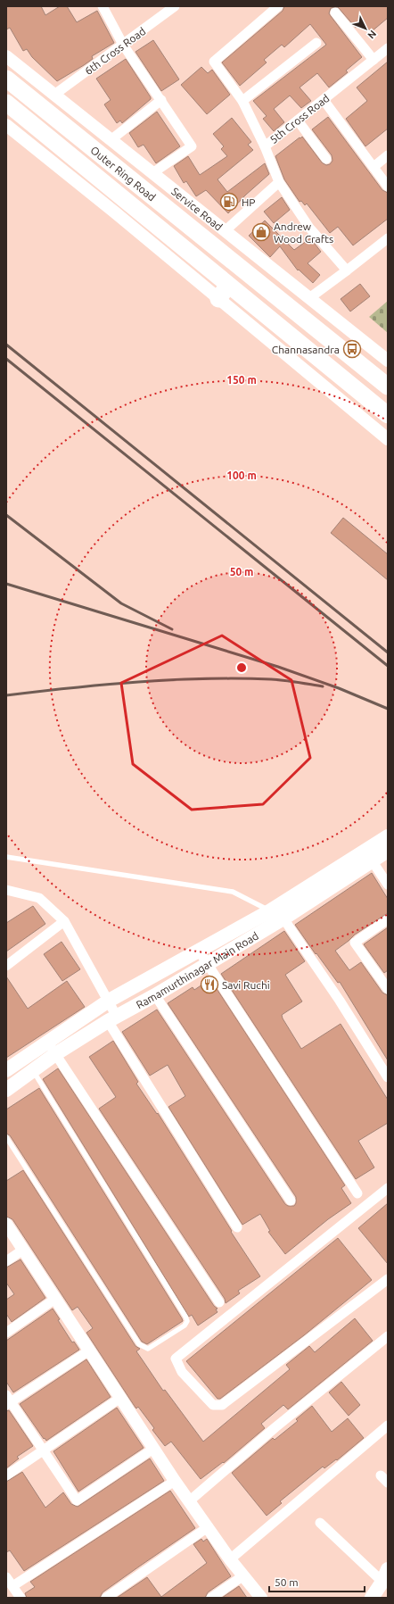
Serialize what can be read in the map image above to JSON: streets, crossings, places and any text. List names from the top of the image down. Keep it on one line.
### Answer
{"streets":{"highway":["Outer Ring Road"],"main road":["Ramamurthinagar Main Road"],"street":["6th Cross Road","5th Cross Road","Service Road"]},"crossings":[["6th Cross Road","Service Road"]],"places":{"fuel station":["HP"],"shop":["Andrew Wood Crafts"],"bus stop":["Channasandra"],"restaurant":["Savi Ruchi"]},"scale_bar":"50 m","north":"bottom right","rings":["150 m","100 m","50 m"]}
